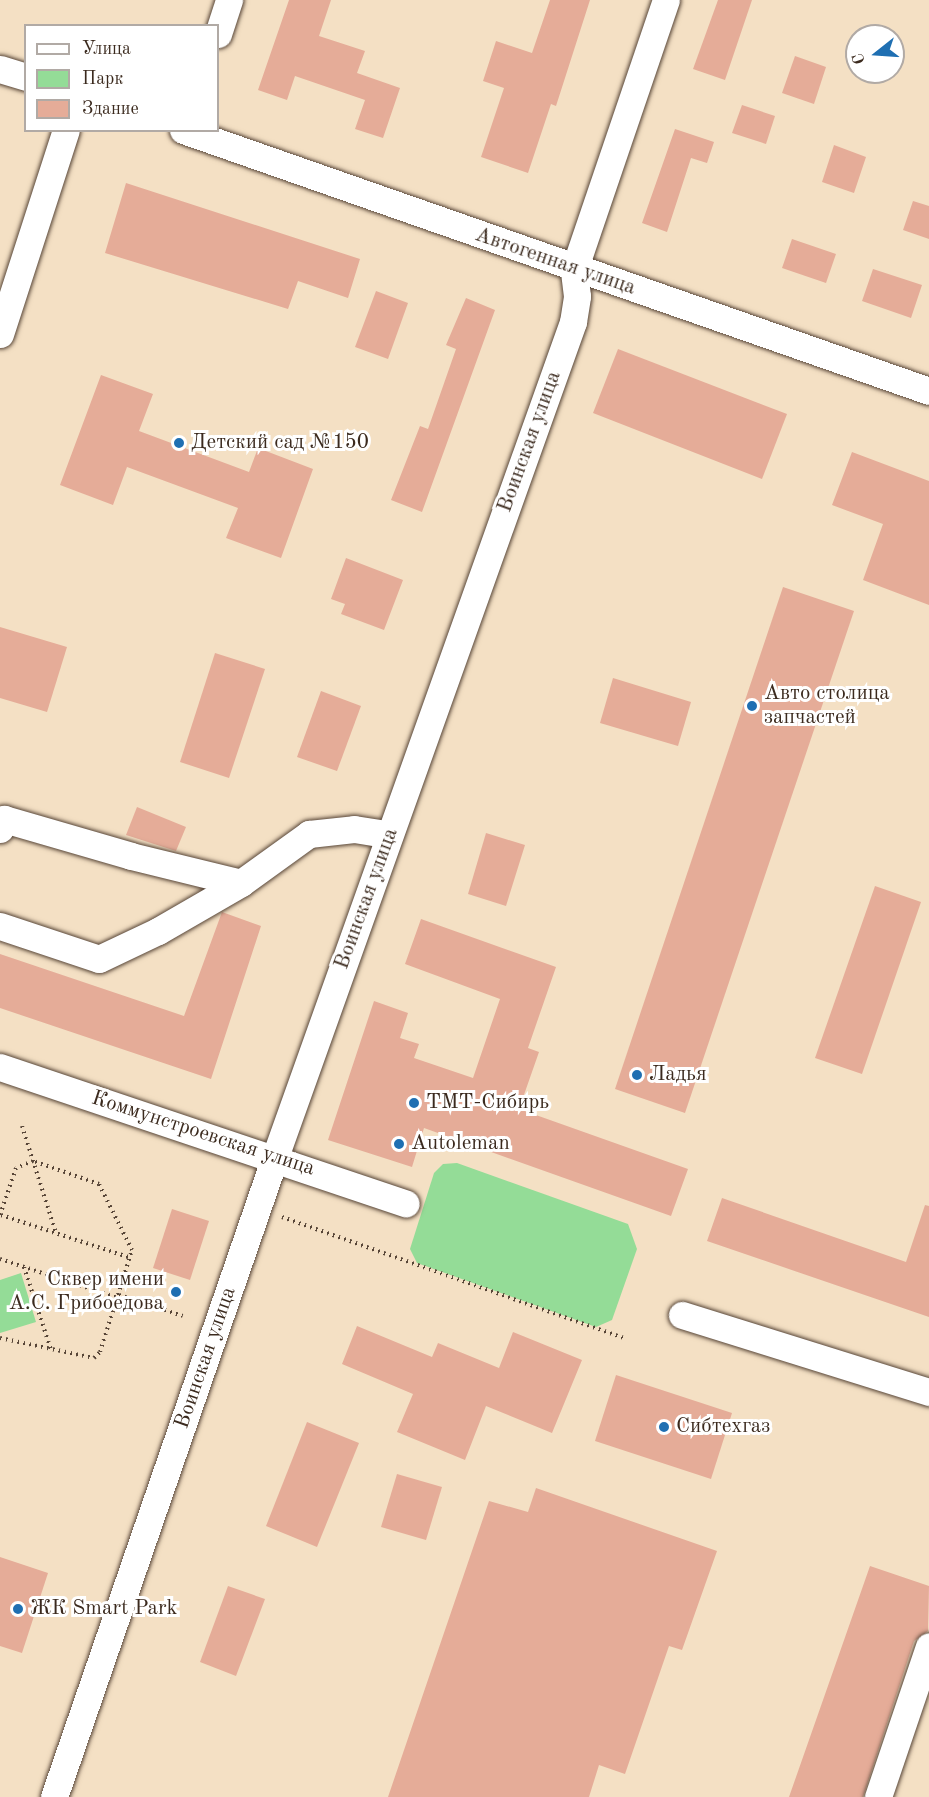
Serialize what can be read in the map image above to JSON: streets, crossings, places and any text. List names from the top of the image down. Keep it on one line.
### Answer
{"streets":{"street":["Автогенная улица","Воинская улица","Коммунстроевская улица"]},"crossings":[["Автогенная улица","Воинская улица"],["Воинская улица","Коммунстроевская улица"]],"places":["Детский сад №150","Авто столица запчастей","Ладья","ТМТ-Сибирь","Autoleman","Сквер имени А.С. Грибоедова","Сибтехгаз","ЖК Smart Park"],"legend":["Улица","Парк","Здание"],"north":"left"}
